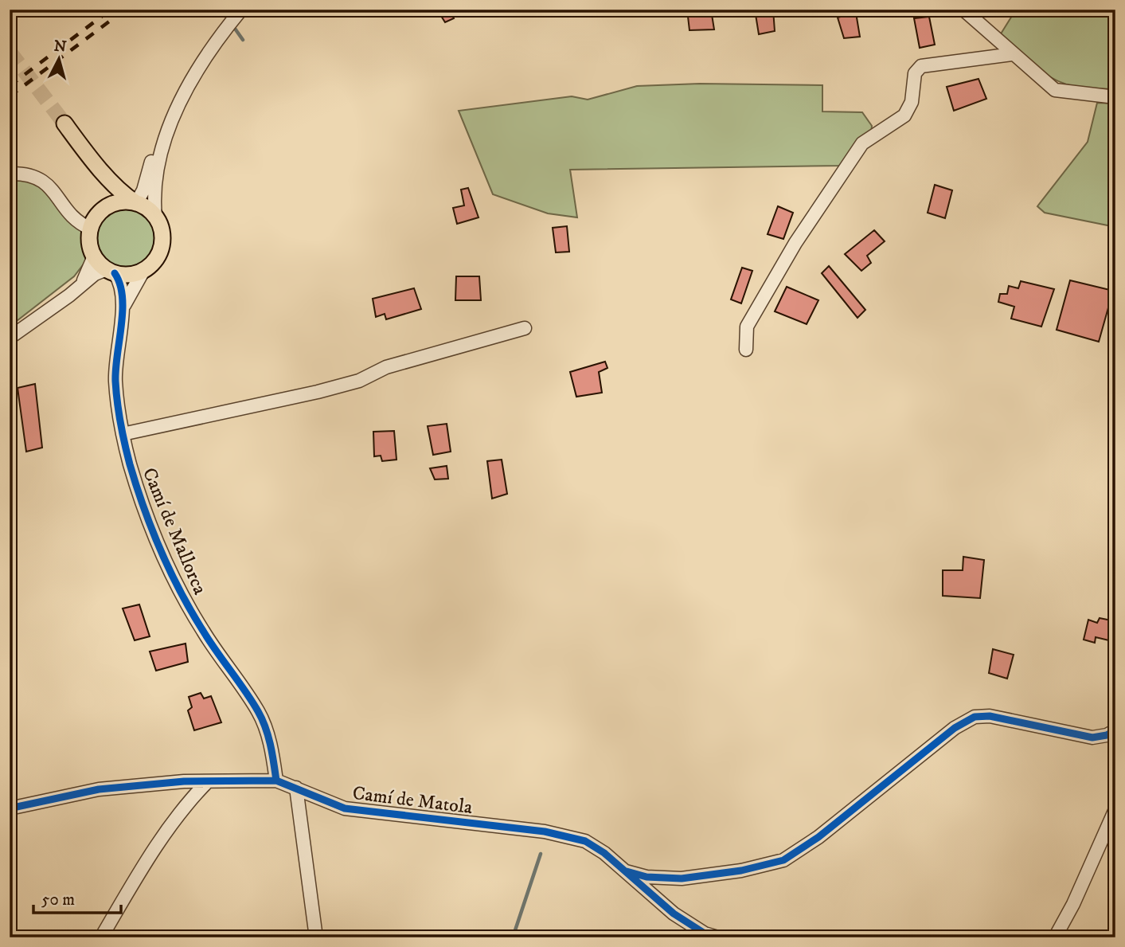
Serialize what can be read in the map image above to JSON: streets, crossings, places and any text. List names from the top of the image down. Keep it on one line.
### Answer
{"streets":{"street":["Camí de Mallorca","Camí de Matola"]},"crossings":[["Camí de Mallorca","Camí de Matola"]],"scale_bar":"50 m","north":"top"}
